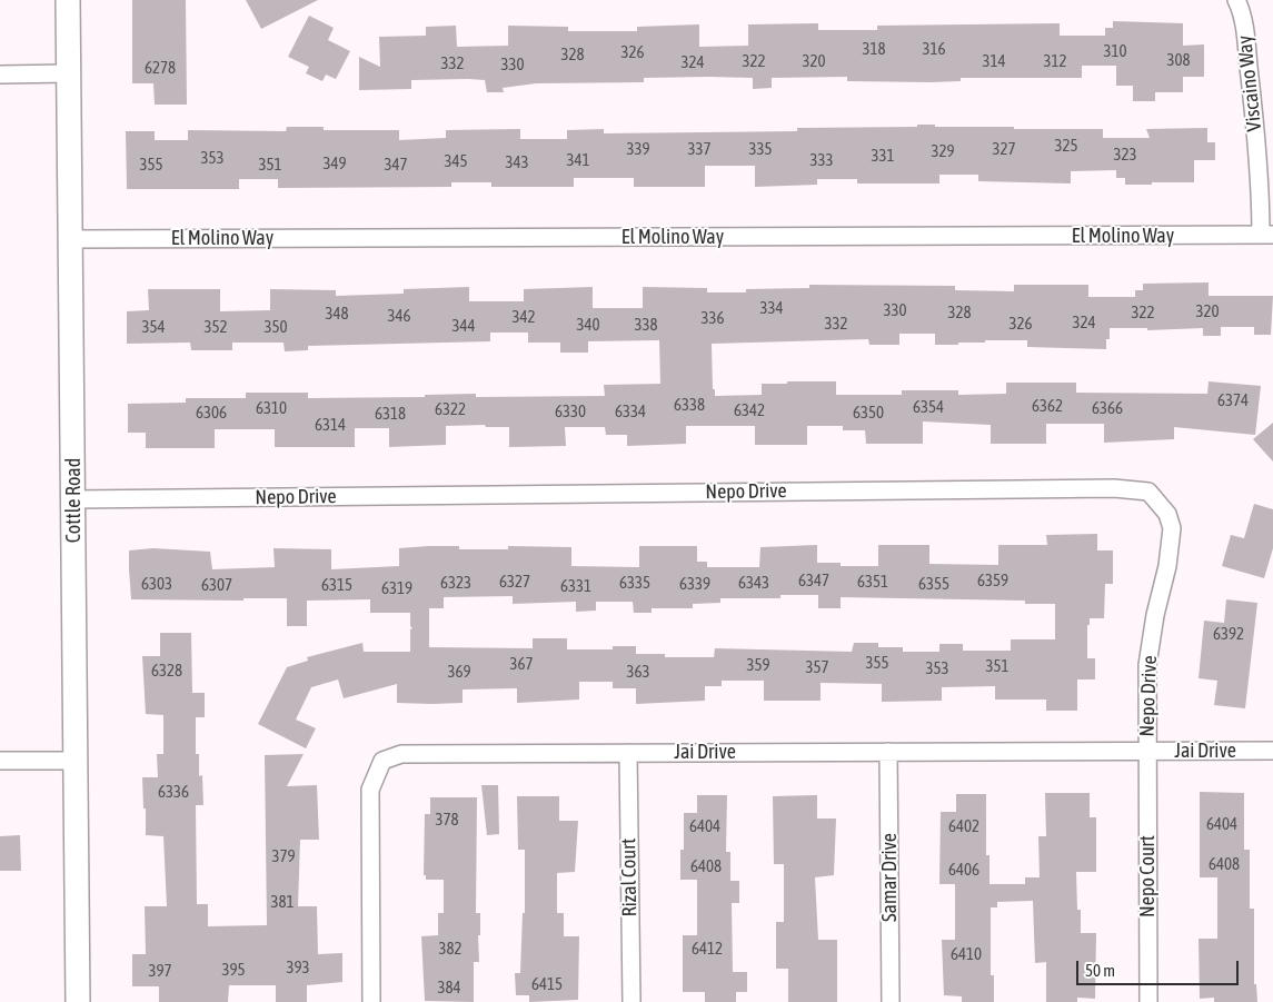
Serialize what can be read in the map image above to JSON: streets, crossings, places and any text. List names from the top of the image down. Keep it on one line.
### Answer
{"streets":{"street":["Viscaino Way","El Molino Way","Nepo Drive","Cottle Road","Jai Drive","Nepo Court","Rizal Court","Samar Drive"]},"crossings":[["Viscaino Way","El Molino Way"],["El Molino Way","Cottle Road"],["Nepo Drive","Cottle Road"],["Nepo Drive","Jai Drive"],["Nepo Drive","Nepo Court"],["Jai Drive","Nepo Court"],["Jai Drive","Rizal Court"],["Jai Drive","Samar Drive"]],"house_numbers":["318","316","310","326","328","308","322","320","314","312","324","332","330","6278","325","339","337","335","327","329","323","331","353","341","333","345","343","349","355","351","347","334","330","320","328","322","348","346","342","336","324","332","326","340","338","344","354","352","350","6374","6338","6362","6354","6310","6366","6322","6342","6330","6334","6306","6350","6318","6314","6347","6359","6327","6351","6323","6335","6343","6303","6339","6355","6307","6315","6331","6319","6392","355","367","359","351","357","353","6328","369","363","6336","378","6404","6404","6402","379","6408","6408","6406","381","382","6412","6410","393","395","397","6415","384"],"scale_bar":"50 m"}
